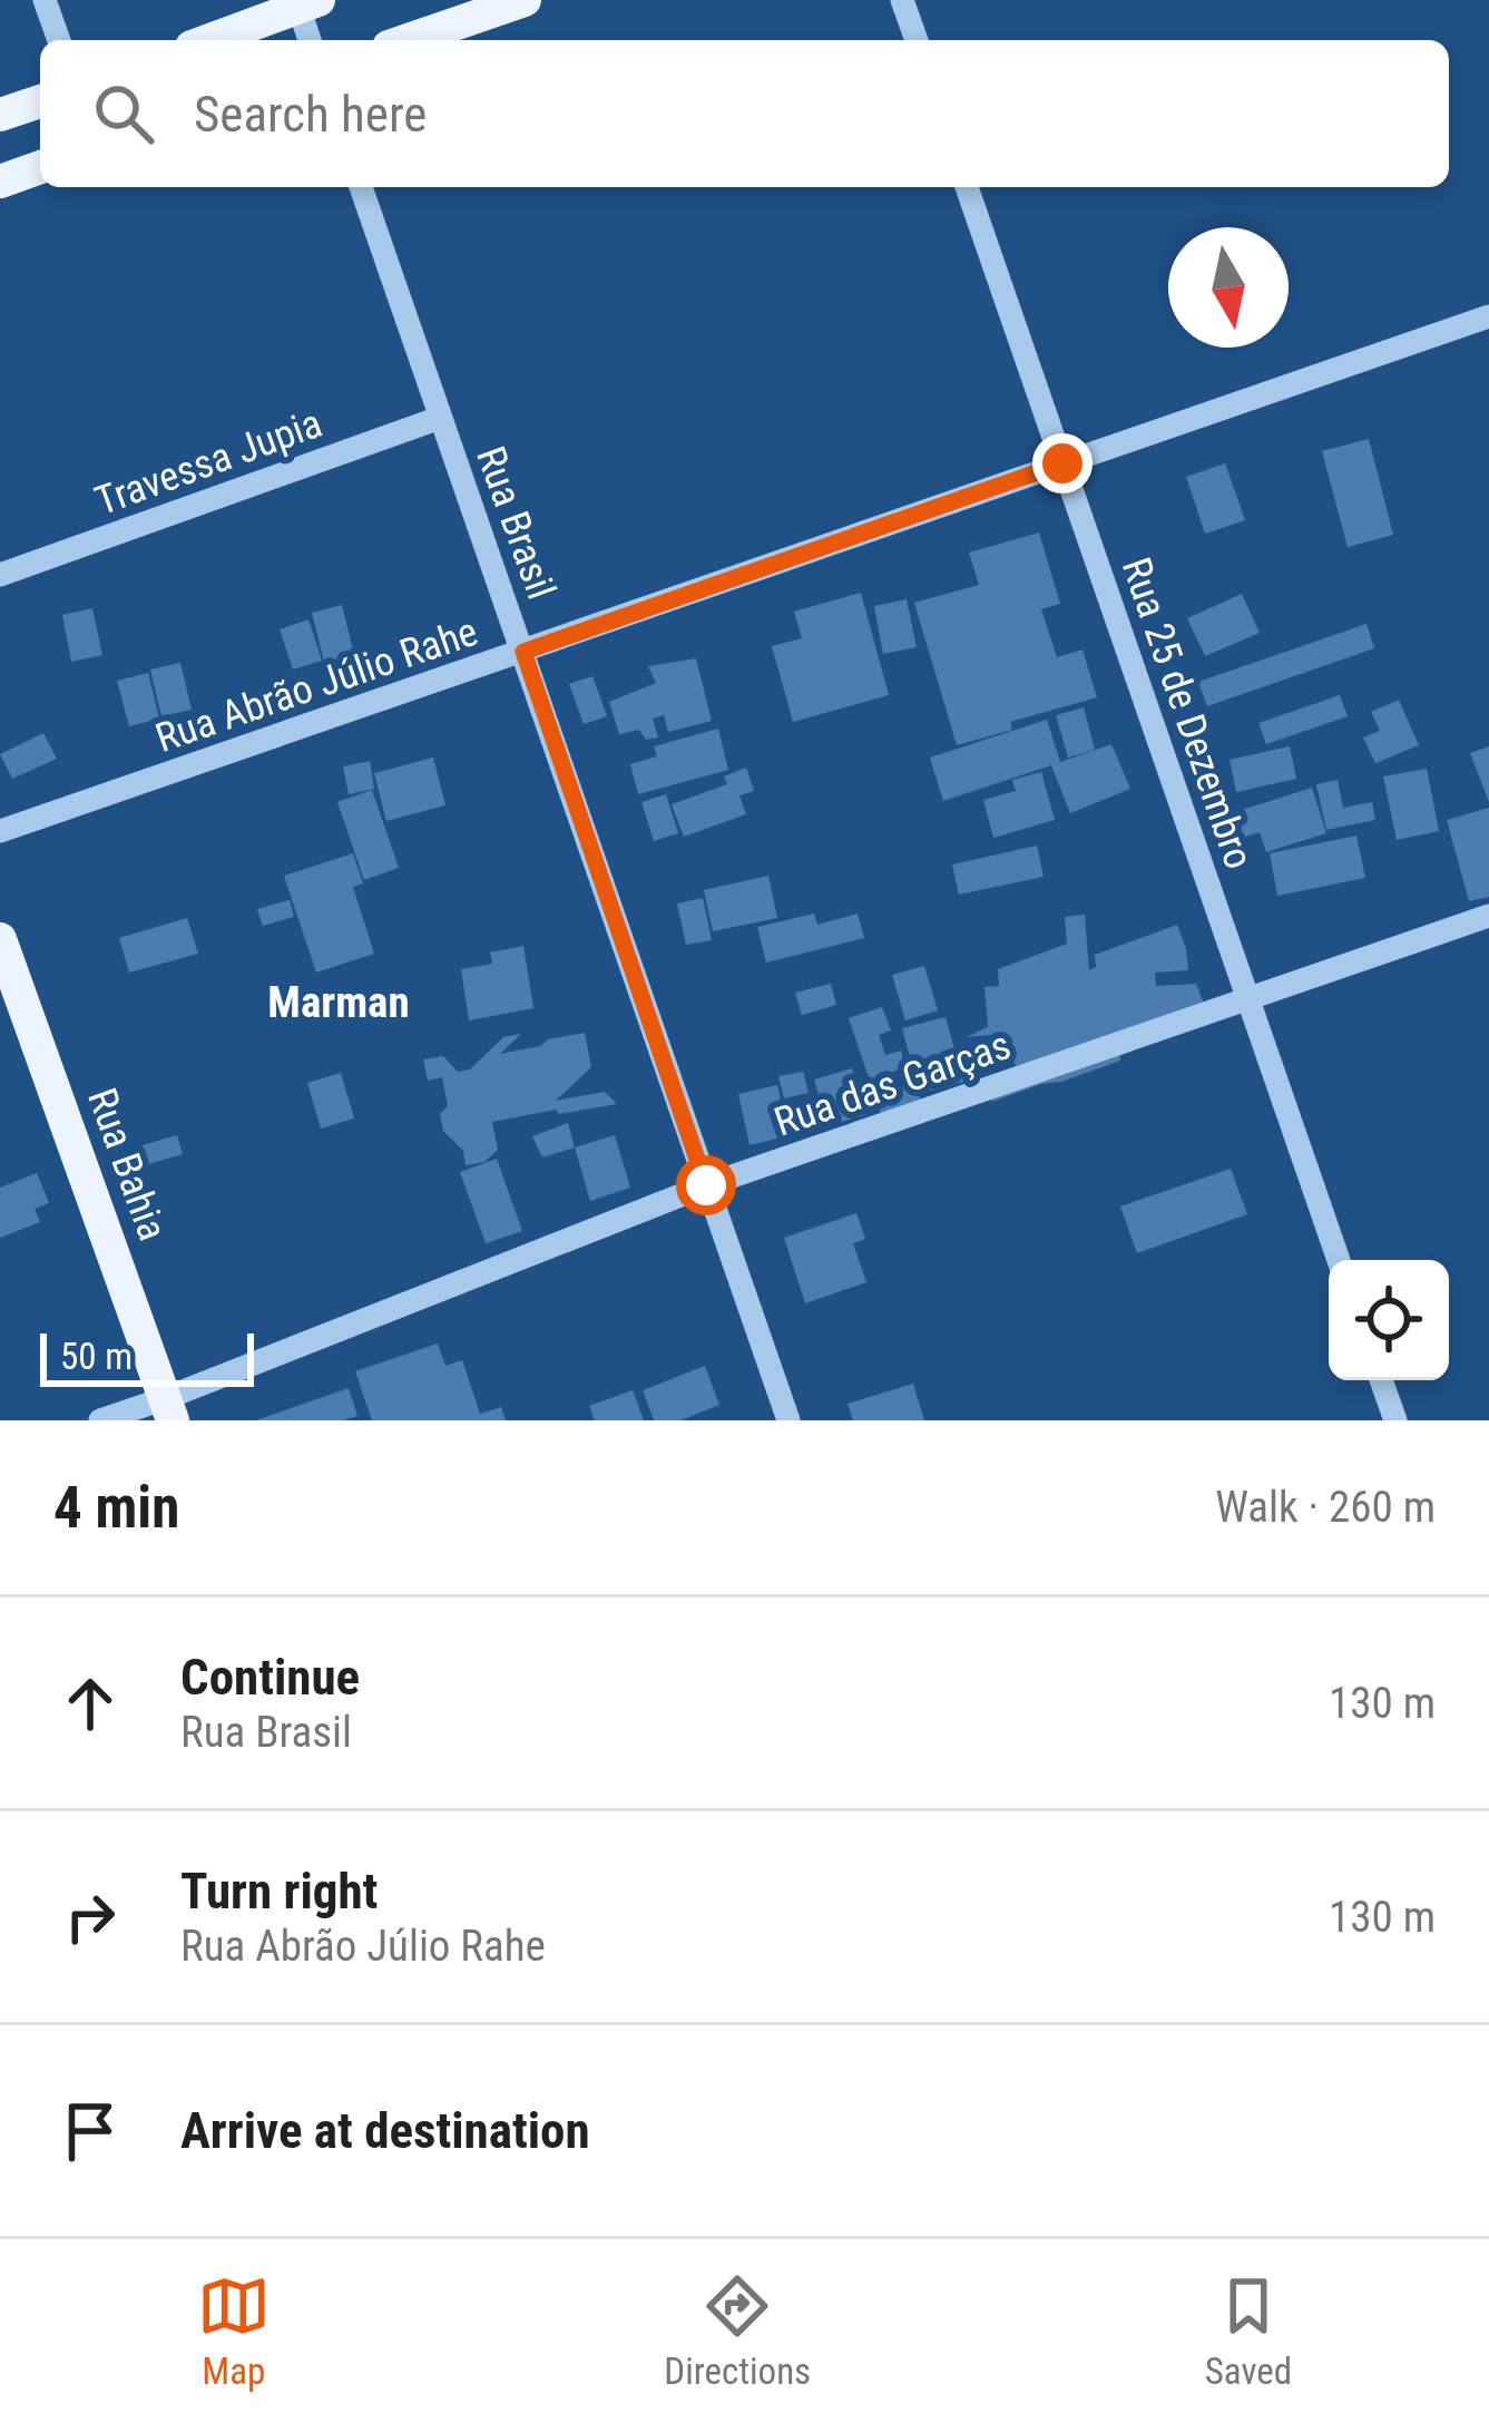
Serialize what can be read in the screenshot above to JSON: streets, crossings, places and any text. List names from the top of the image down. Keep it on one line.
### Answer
{"streets":{"main road":["Rua Bahia"],"street":["Travessa Jupia","Rua Brasil","Rua Abrão Júlio Rahe","Rua 25 de Dezembro","Rua das Garças"]},"crossings":[["Travessa Jupia","Rua Brasil"],["Rua Brasil","Rua Abrão Júlio Rahe"],["Rua Brasil","Rua das Garças"],["Rua Abrão Júlio Rahe","Rua 25 de Dezembro"],["Rua 25 de Dezembro","Rua das Garças"],["Rua das Garças","Rua Bahia"]],"districts":["Marman"],"scale_bar":"50 m","north":"bottom","page":{"search":"Search here","scale":"50 m","heading":["4 min","Walk · 260 m"],"list":[["Continue","Rua Brasil","130 m"],["Turn right","Rua Abrão Júlio Rahe","130 m"],"Arrive at destination"],"nav":["Map","Directions","Saved"]}}
